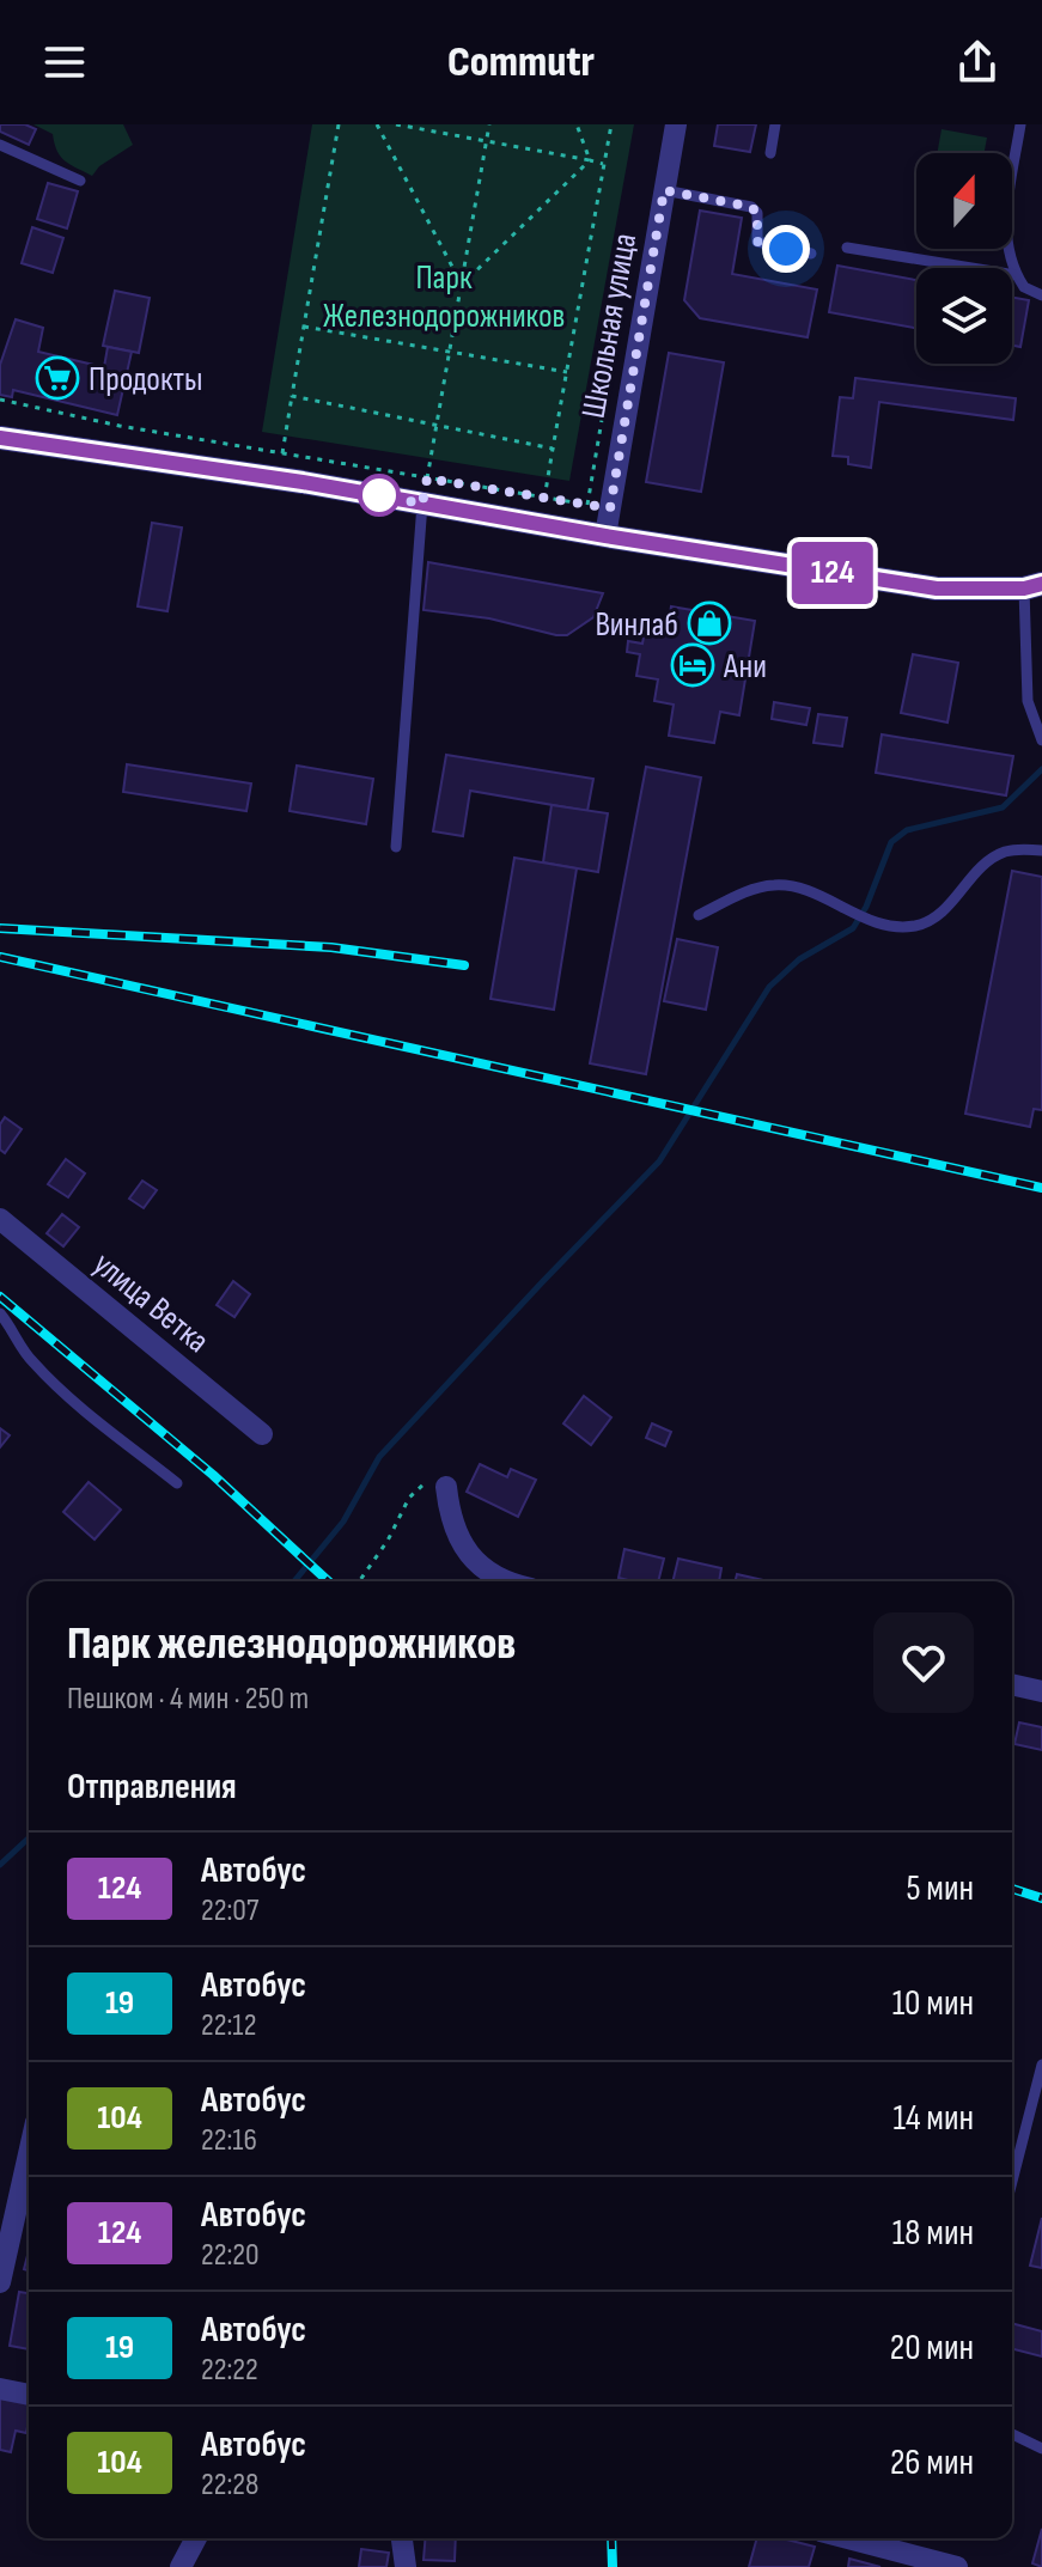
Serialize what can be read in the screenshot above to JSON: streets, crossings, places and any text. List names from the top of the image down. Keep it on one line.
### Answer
{"streets":{"street":["Школьная улица","улица Ветка"]},"parks":["Парк Железнодорожников"],"places":{"supermarket":["Продокты"],"shop":["Винлаб"],"hotel":["Ани"]},"lines":["bus line 124"],"north":"top","page":{"header":"Commutr","on_map":"124","heading":[["Парк железнодорожников","Пешком · 4 мин · 250 m"],"Отправления"],"list":[{"mark":"124","name":"Автобус","note":"22:07","value":"5 мин"},{"mark":"19","name":"Автобус","note":"22:12","value":"10 мин"},{"mark":"104","name":"Автобус","note":"22:16","value":"14 мин"},{"mark":"124","name":"Автобус","note":"22:20","value":"18 мин"},{"mark":"19","name":"Автобус","note":"22:22","value":"20 мин"},{"mark":"104","name":"Автобус","note":"22:28","value":"26 мин"}]}}
